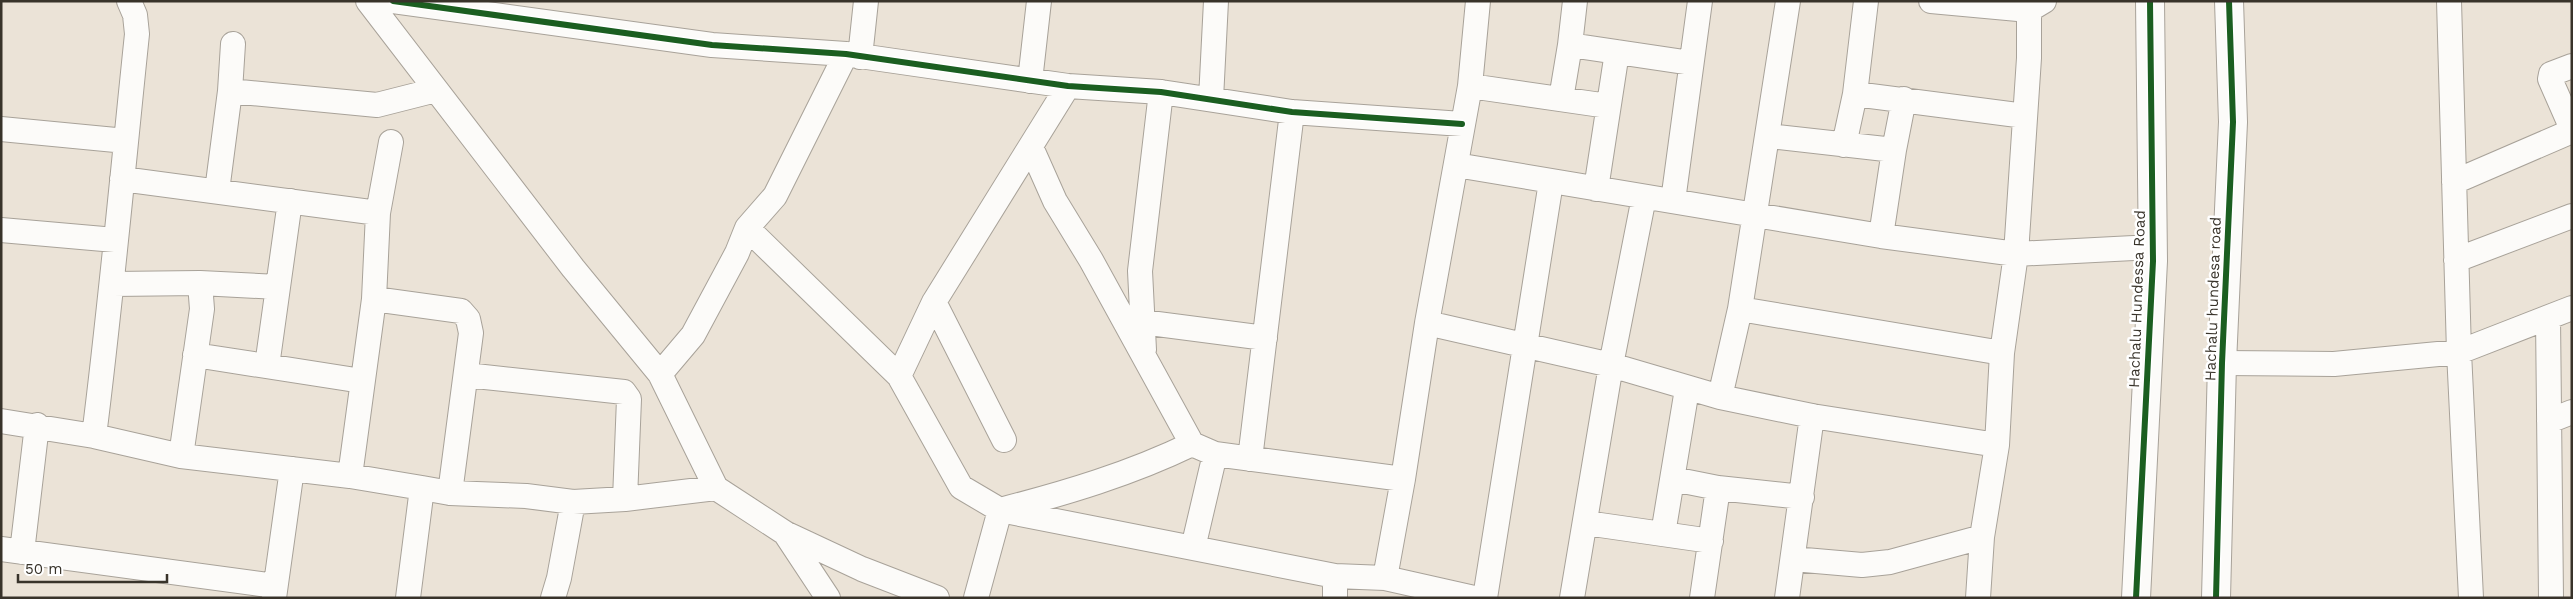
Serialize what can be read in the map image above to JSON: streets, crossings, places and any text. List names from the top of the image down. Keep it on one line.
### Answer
{"streets":{"main road":["Hachalu Hundessa Road","Hachalu hundesa road"]},"scale_bar":"50 m"}
